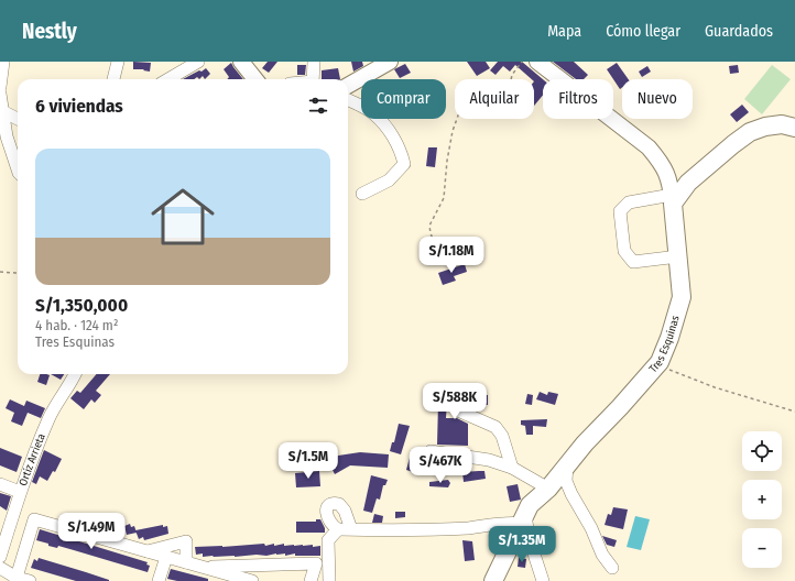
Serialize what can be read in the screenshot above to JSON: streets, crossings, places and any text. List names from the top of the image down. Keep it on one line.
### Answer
{"streets":{"highway":["Tres Esquinas"],"street":["Ortiz Arrieta"]},"page":{"header":"Nestly","nav":["Mapa","Cómo llegar","Guardados"],"chip":["Comprar","Alquilar","Filtros","Nuevo"],"heading":"6 viviendas","list":[{"name":"S/1,350,000","note":"4 hab. · 124 m² · Tres Esquinas"}],"price":["S/1.18M","S/588K","S/1.5M","S/467K","S/1.49M","S/1.35M"],"map_buttons":["+","−"]}}
